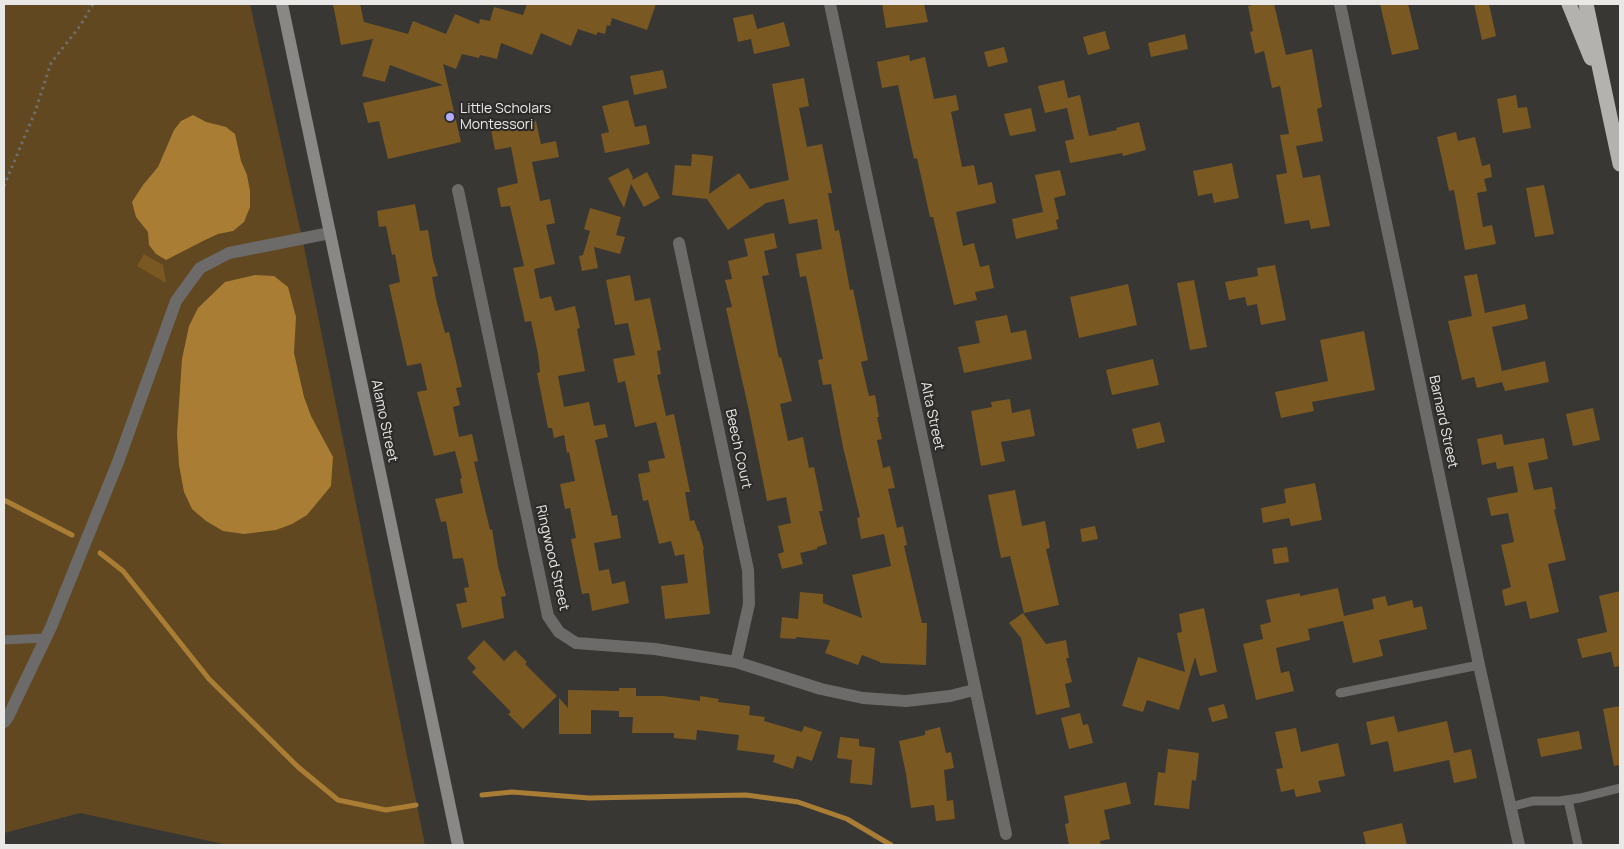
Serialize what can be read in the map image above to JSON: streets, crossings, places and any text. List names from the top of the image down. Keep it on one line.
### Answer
{"streets":{"main road":["Alamo Street"],"street":["Alta Street","Barnard Street","Beech Court","Ringwood Street"]},"crossings":[["Alta Street","Ringwood Street"],["Beech Court","Ringwood Street"]],"places":["Little Scholars Montessori"]}
